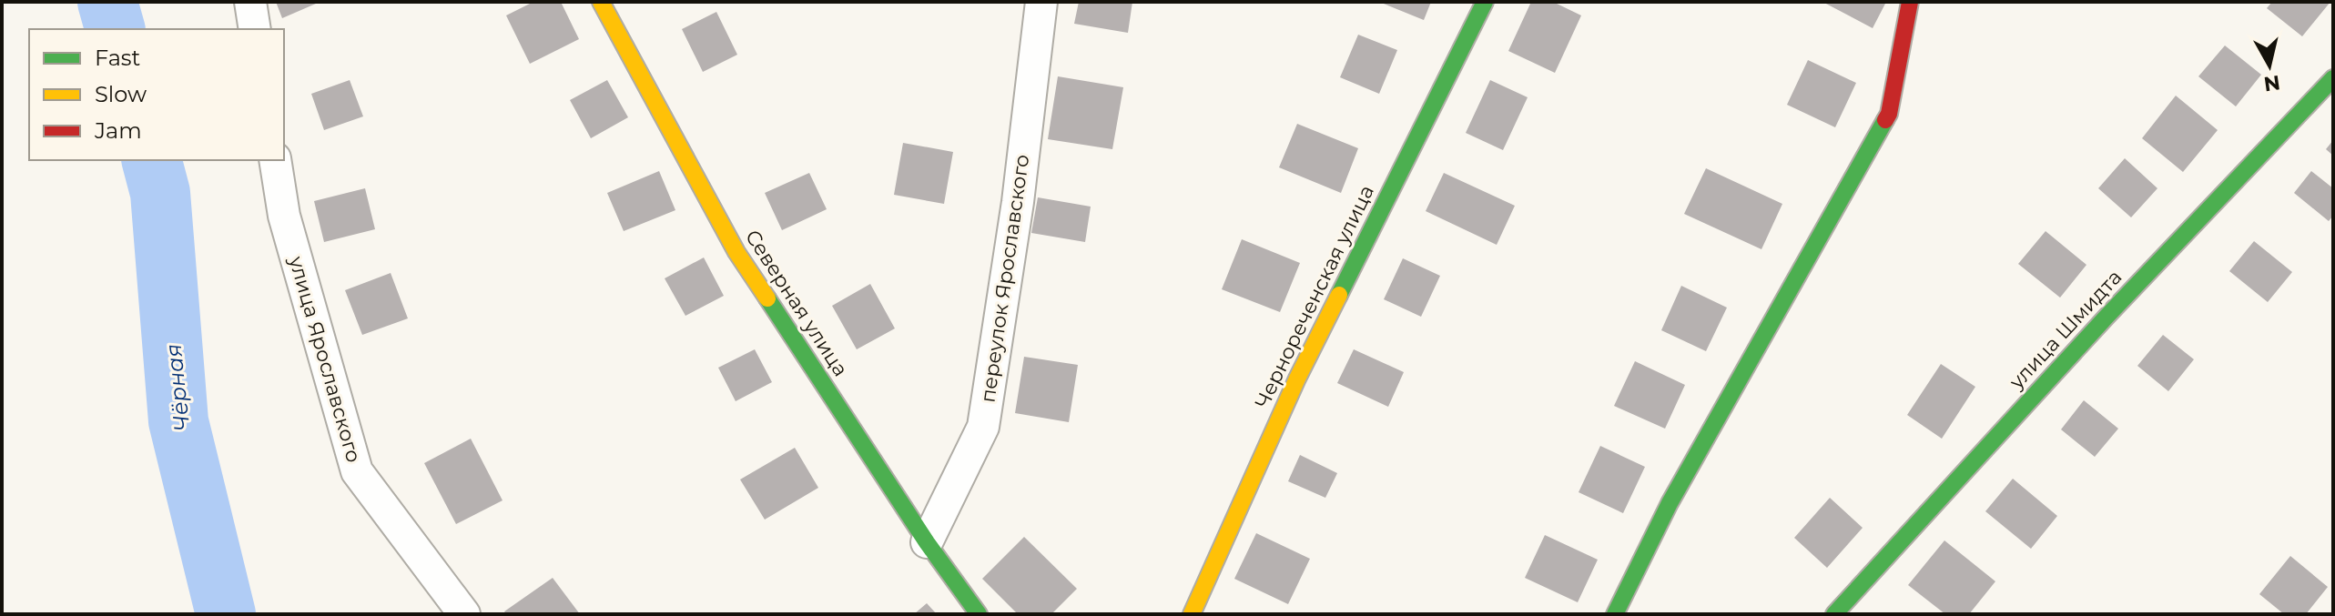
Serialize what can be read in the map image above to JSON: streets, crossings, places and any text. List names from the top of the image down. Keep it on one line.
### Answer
{"streets":{"street":["переулок Ярославского","Чернореченская улица","Северная улица","улица Шмидта","улица Ярославского"]},"crossings":[["переулок Ярославского","Северная улица"]],"water":["Чёрная"],"legend":["Fast","Slow","Jam"],"north":"bottom"}
